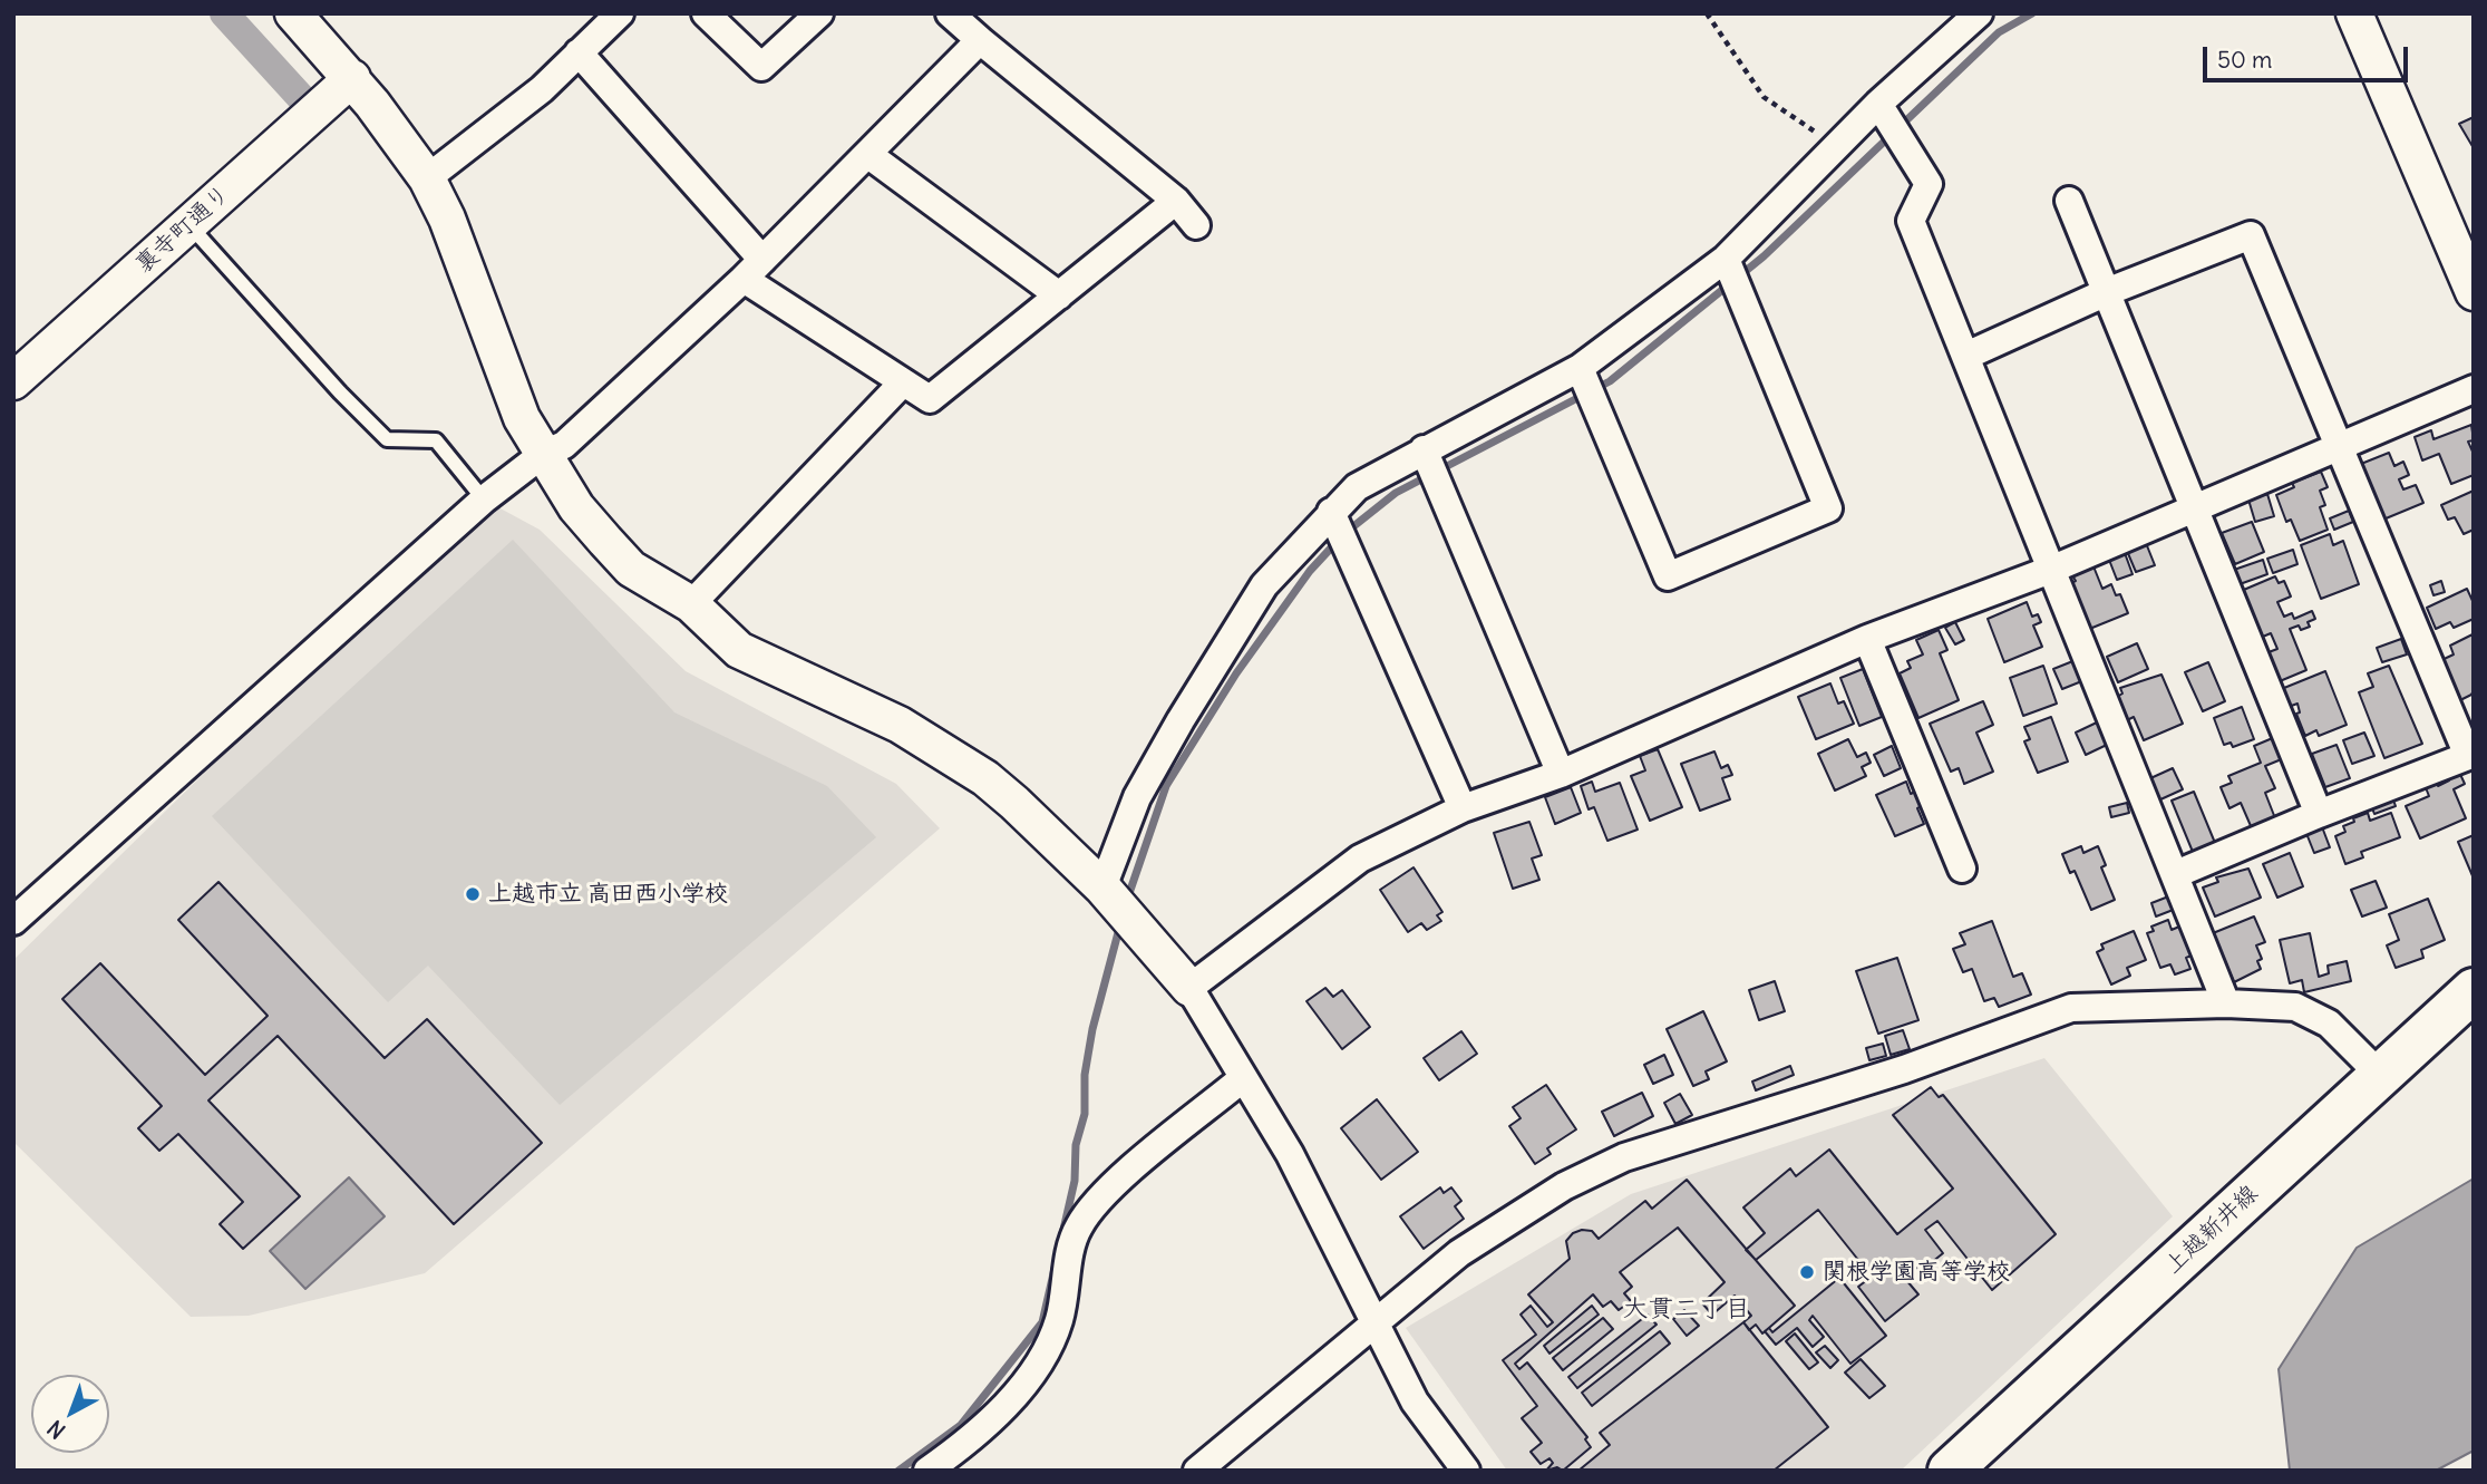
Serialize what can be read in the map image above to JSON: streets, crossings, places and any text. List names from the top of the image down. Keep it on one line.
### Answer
{"streets":{"main road":["上越新井線"],"street":["裏寺町通り"]},"districts":["大貫二丁目"],"places":["上越市立 高田西小学校","関根学園高等学校"],"scale_bar":"50 m","north":"bottom left"}
